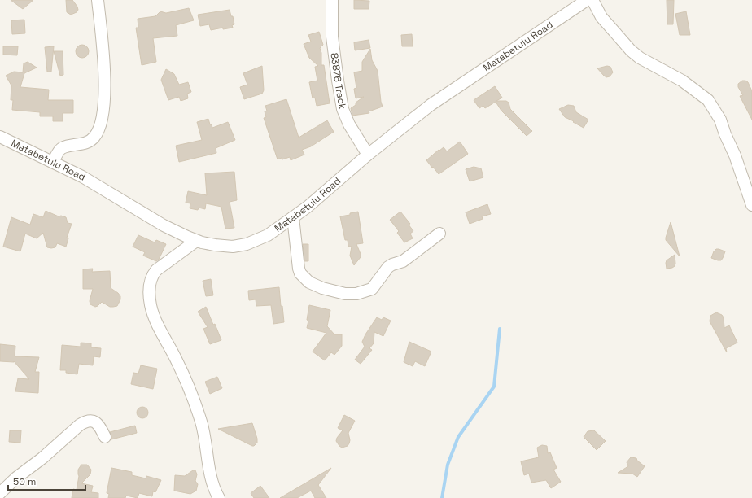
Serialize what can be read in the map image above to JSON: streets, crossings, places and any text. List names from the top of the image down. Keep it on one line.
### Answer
{"streets":{"street":["Matabetulu Road","83876 Track"]},"crossings":[["Matabetulu Road","83876 Track"]],"scale_bar":"50 m"}
